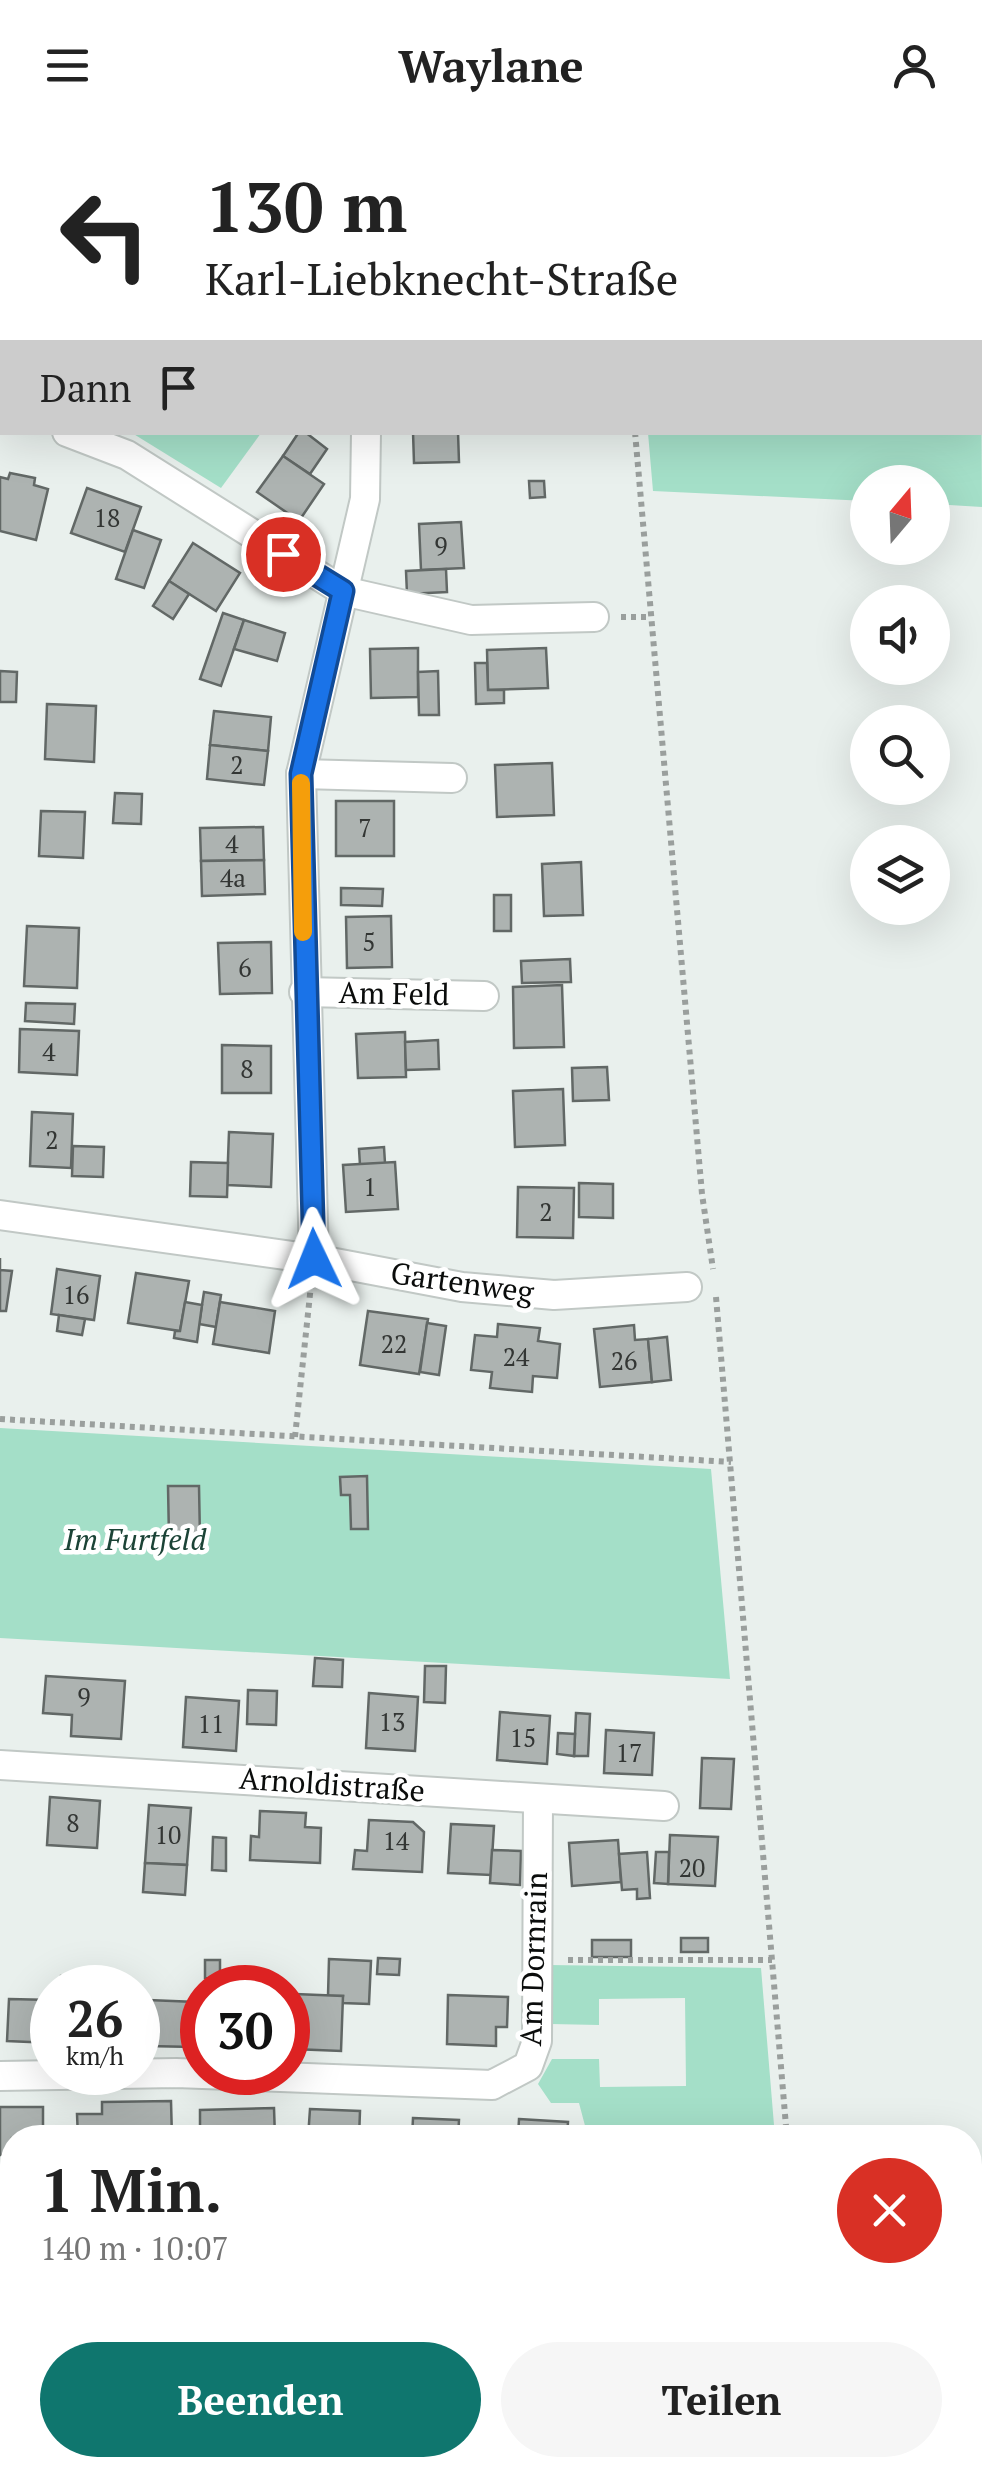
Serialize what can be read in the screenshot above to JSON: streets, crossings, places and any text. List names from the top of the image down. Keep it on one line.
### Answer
{"streets":{"street":["Am Feld","Gartenweg","Arnoldistraße","Am Dornrain"]},"crossings":[["Arnoldistraße","Am Dornrain"]],"parks":["Im Furtfeld"],"house_numbers":["18","9","2","7","4","4a","5","6","4","8","2","1","2","16","22","24","26","9","13","11","15","17","8","10","14","20"],"north":"top","page":{"header":"Waylane","turn":["130 m","Karl-Liebknecht-Straße"],"then":"Dann","speed":"26 km/h","limit":"30","heading":["1 Min.","140 m · 10:07"],"buttons":["Beenden","Teilen"]}}
